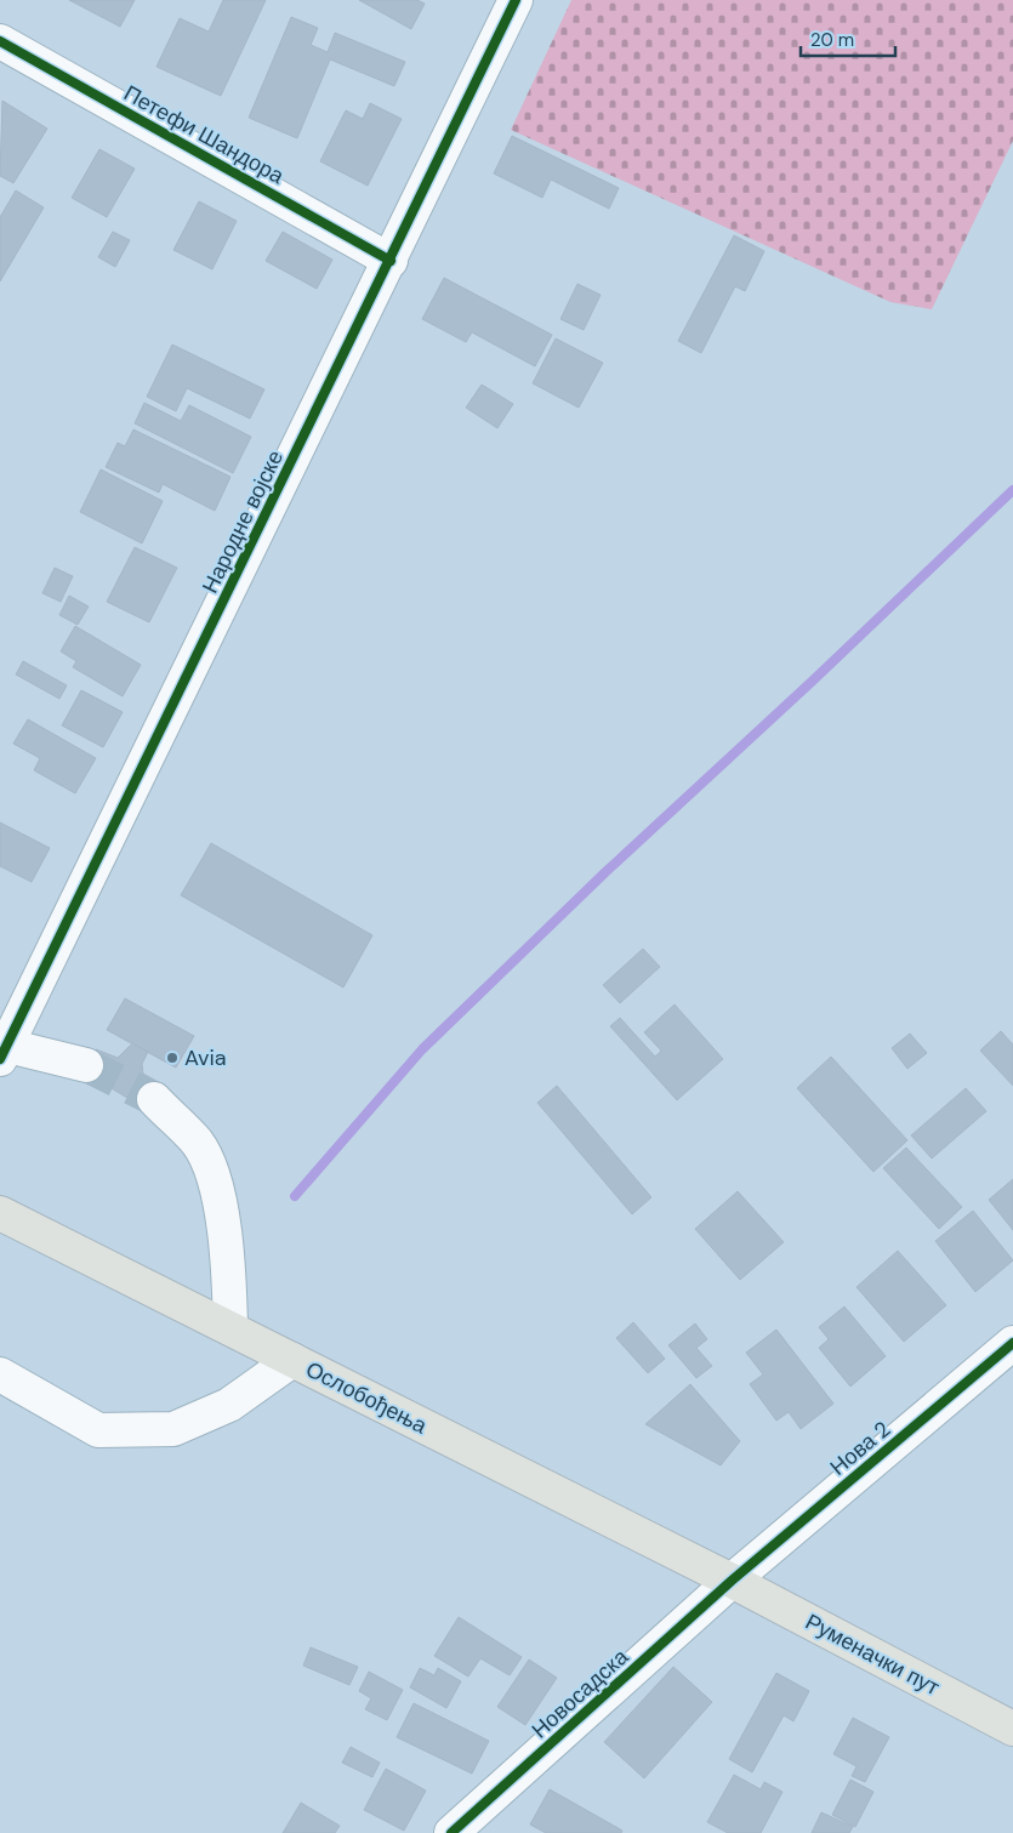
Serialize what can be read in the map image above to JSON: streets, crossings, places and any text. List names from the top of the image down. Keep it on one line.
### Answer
{"streets":{"main road":["Ослобођења","Руменачки пут"],"street":["Петефи Шандора","Народне војске","Нова 2","Новосадска"]},"crossings":[["Петефи Шандора","Народне војске"],["Ослобођења","Нова 2"],["Ослобођења","Руменачки пут"],["Ослобођења","Новосадска"],["Нова 2","Руменачки пут"],["Нова 2","Новосадска"],["Руменачки пут","Новосадска"]],"places":["Avia"],"scale_bar":"20 m"}
